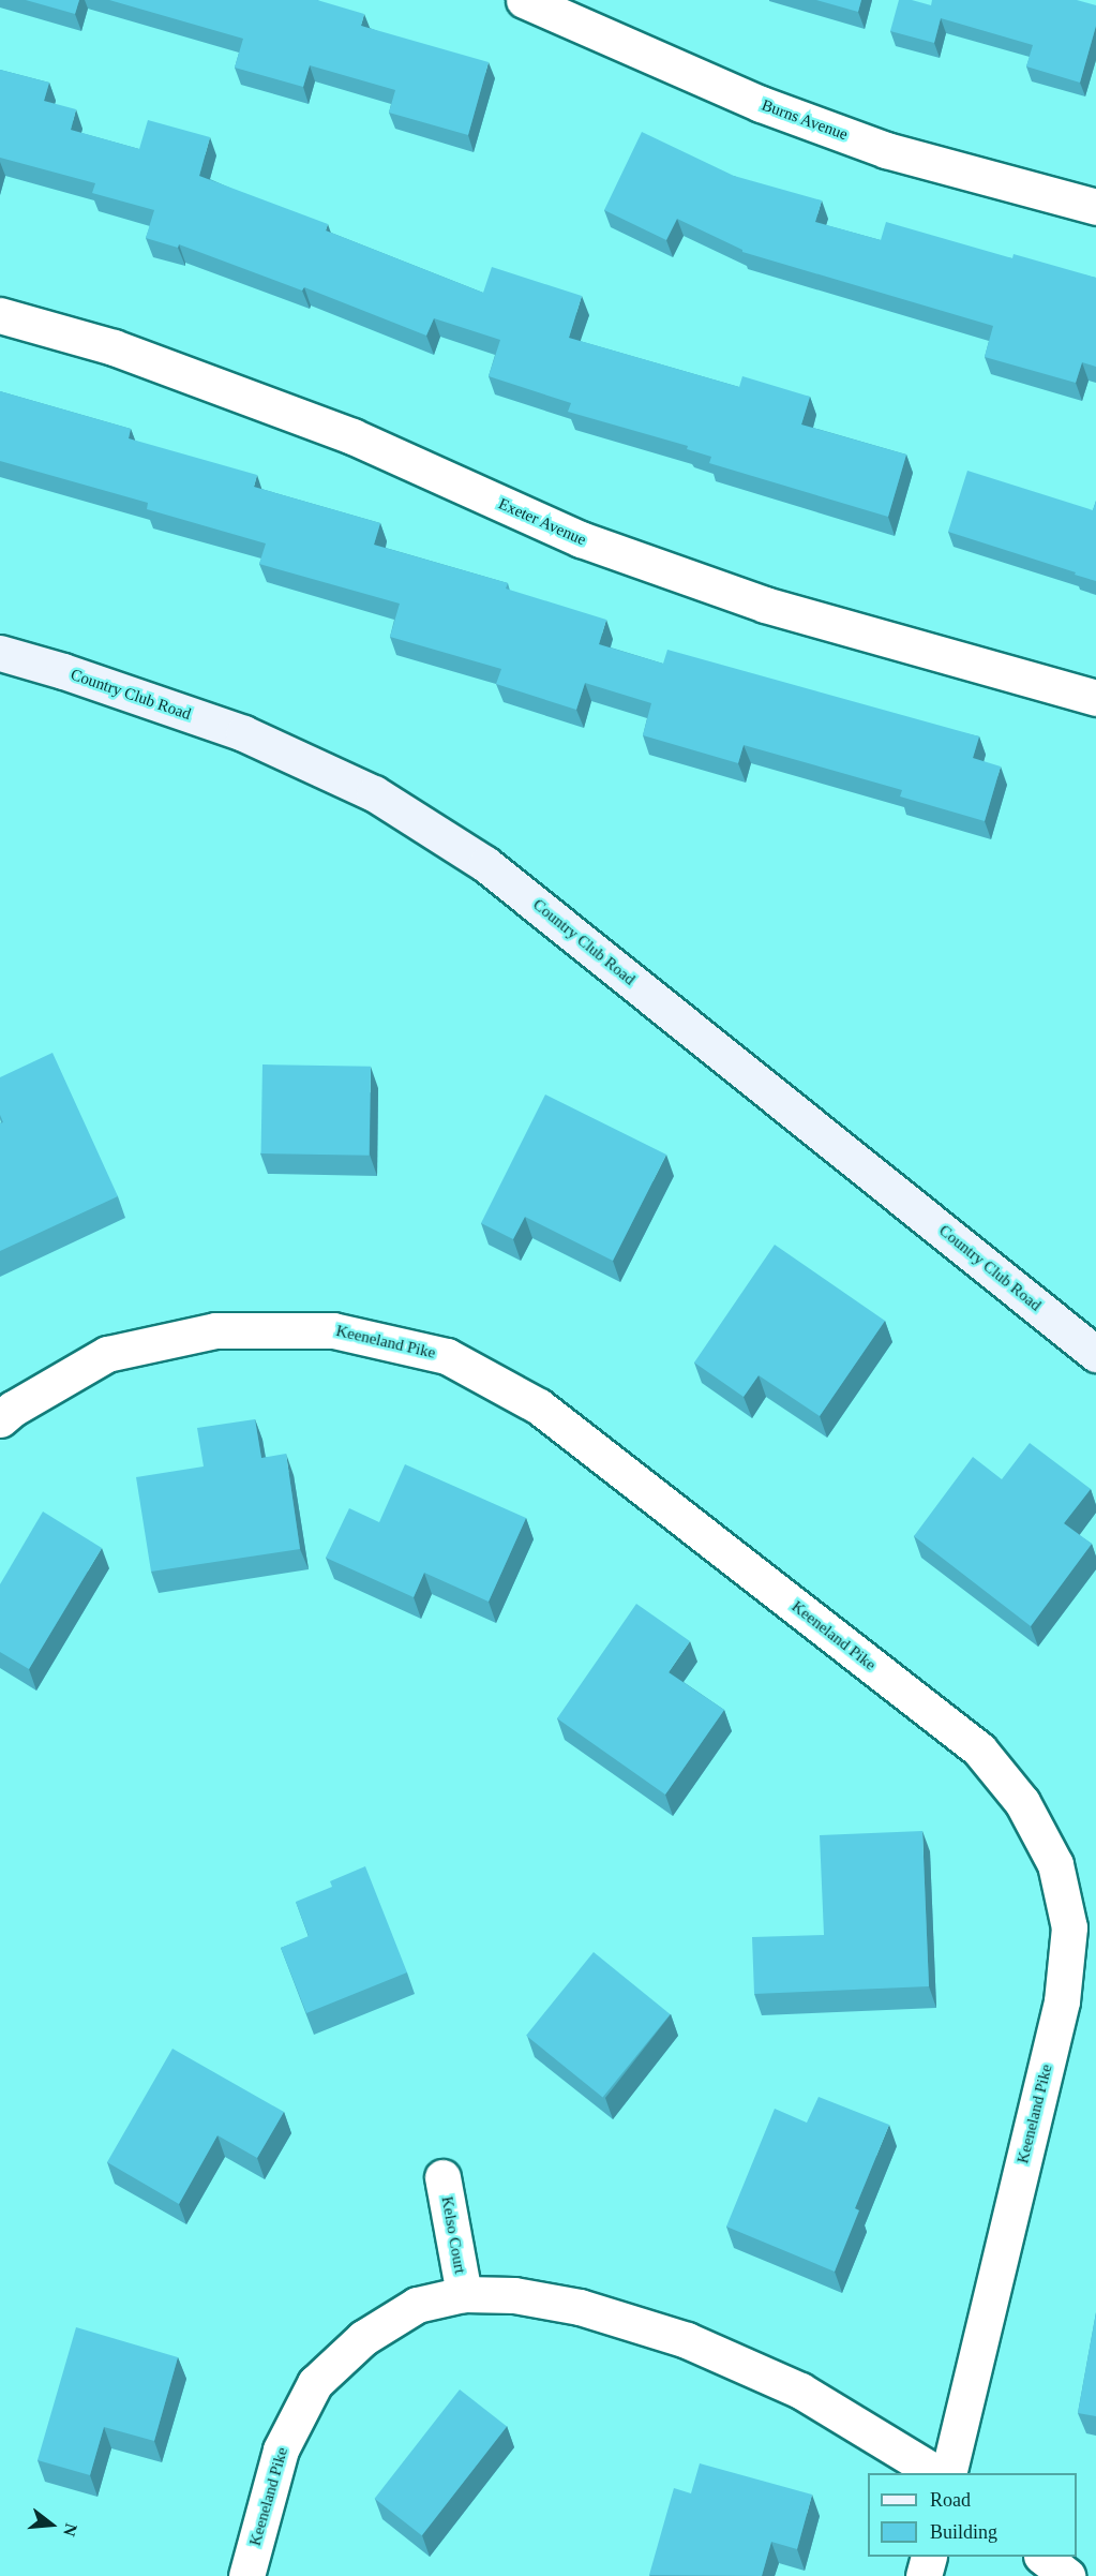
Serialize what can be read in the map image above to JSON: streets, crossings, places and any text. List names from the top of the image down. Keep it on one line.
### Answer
{"streets":{"main road":["Country Club Road"],"street":["Burns Avenue","Exeter Avenue","Keeneland Pike","Kelso Court"]},"crossings":[["Keeneland Pike","Kelso Court"]],"legend":["Road","Building"],"north":"right"}
